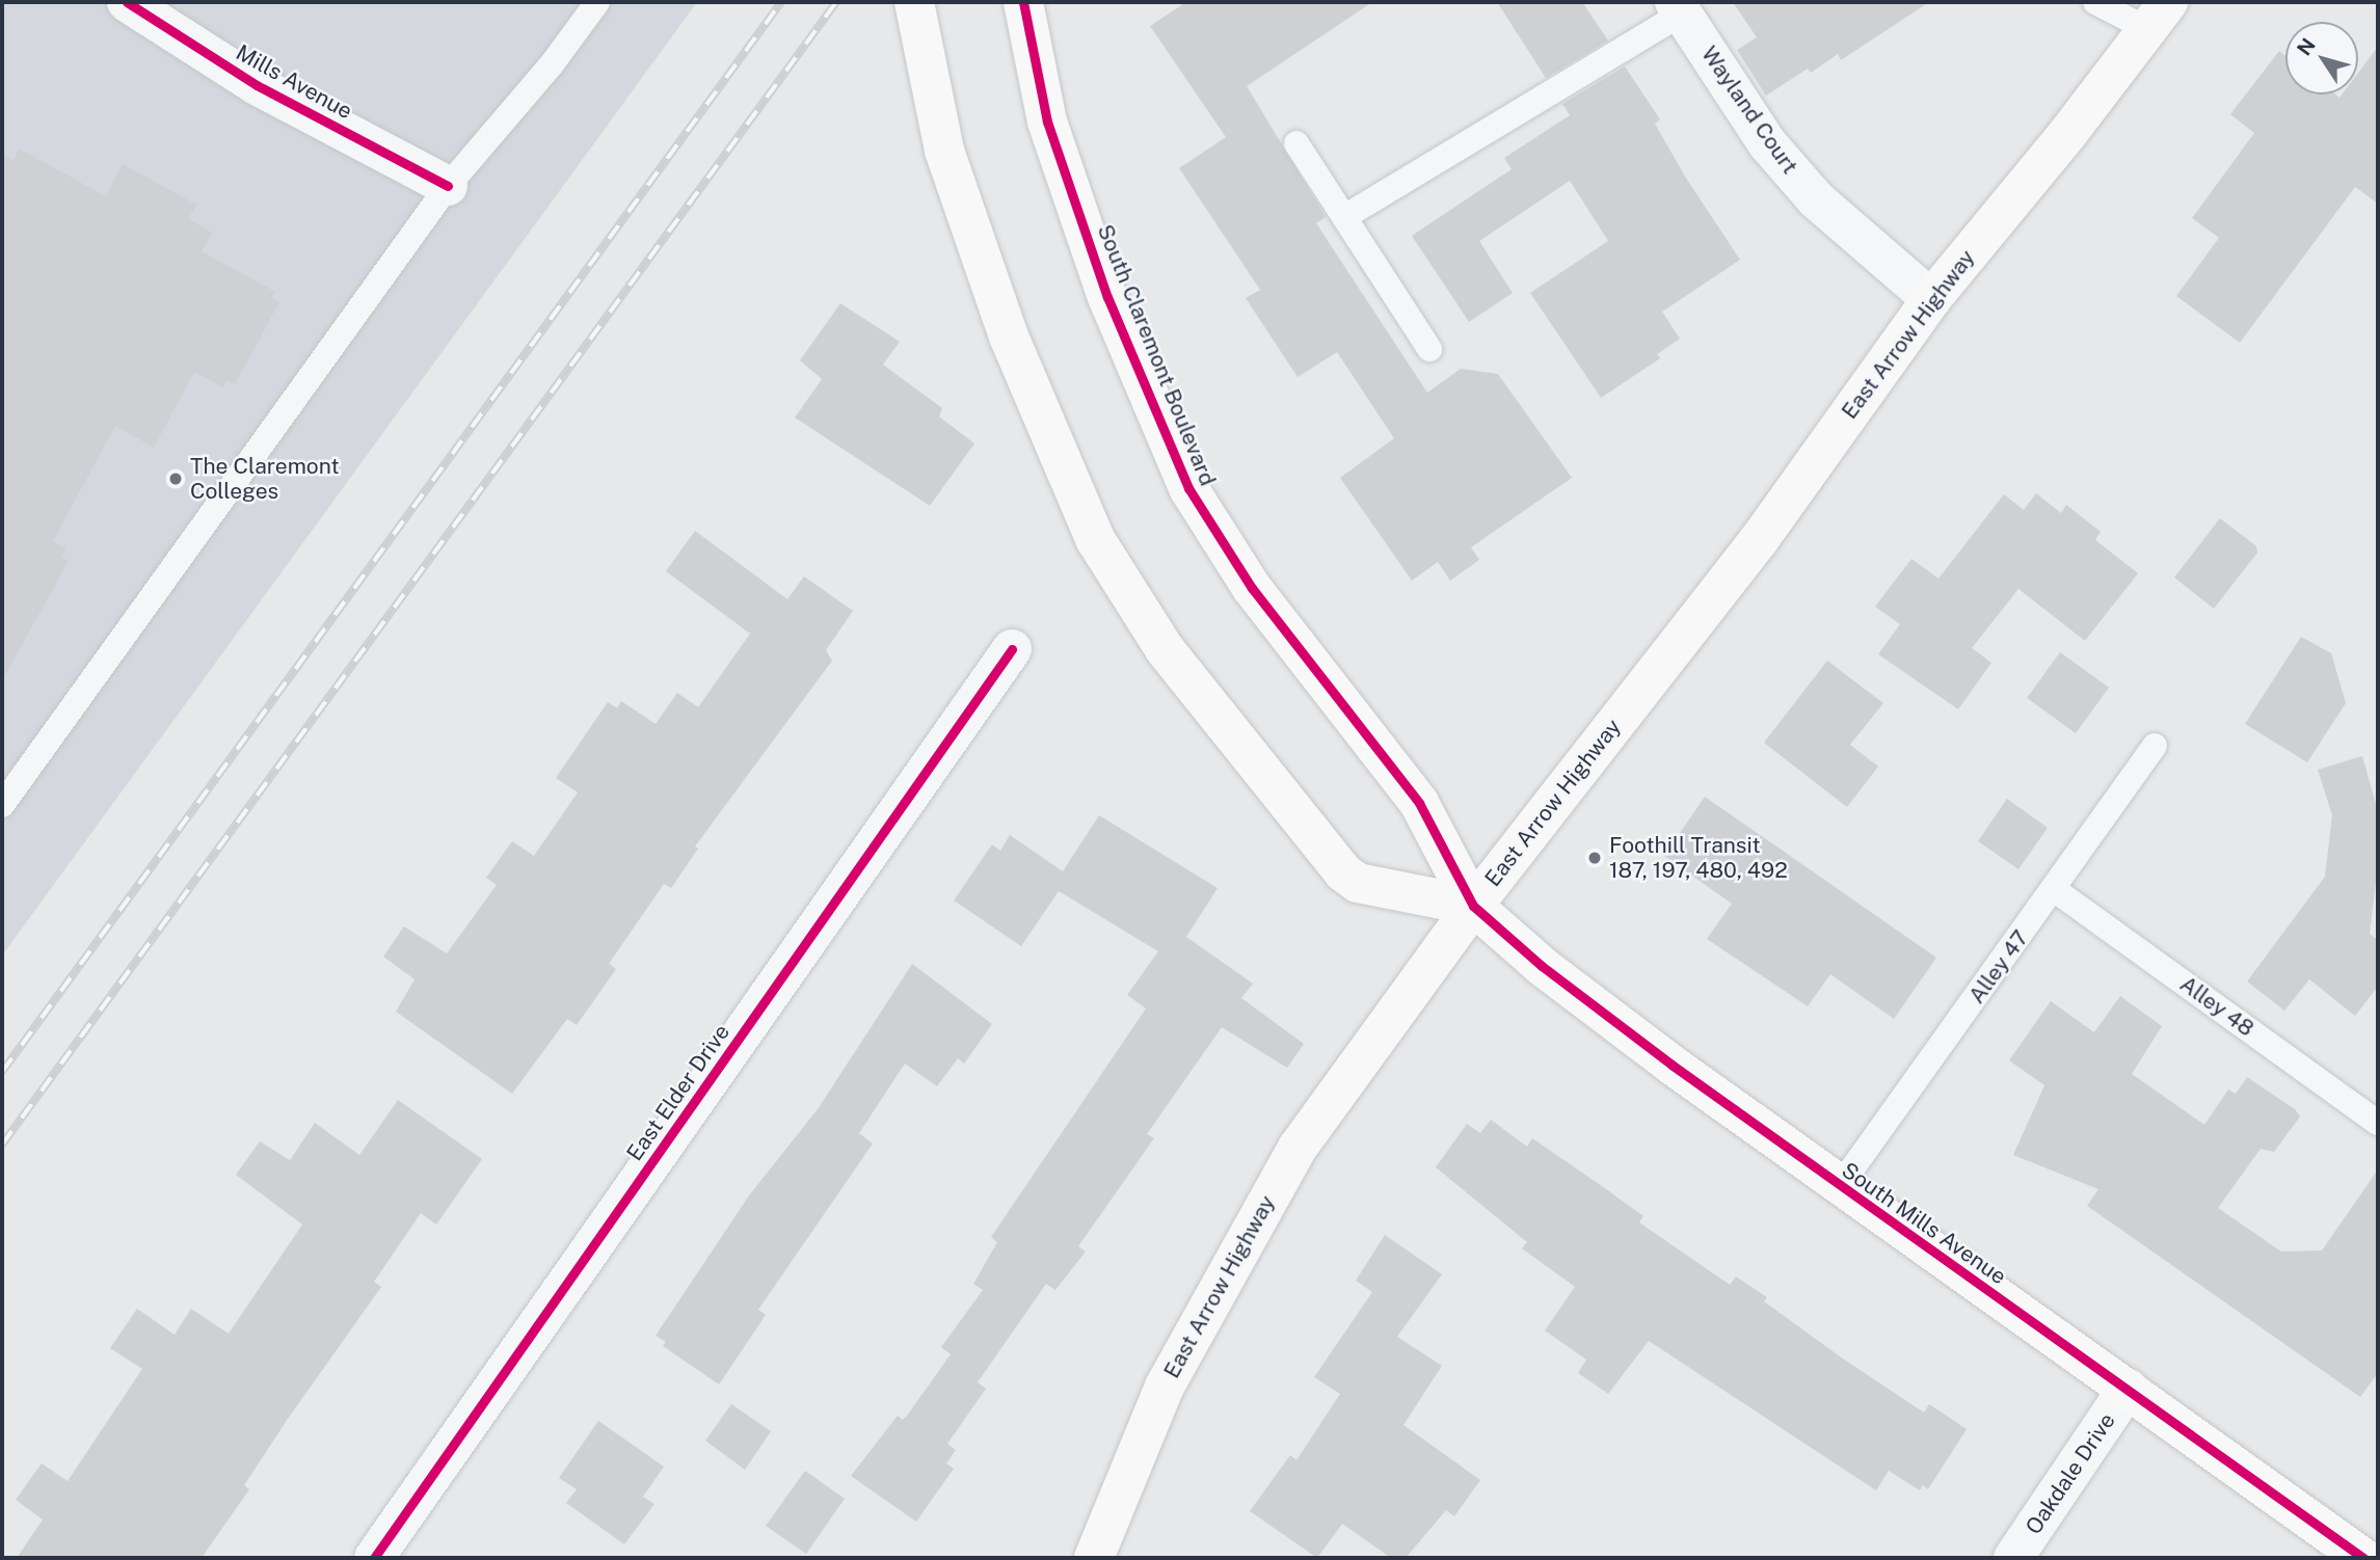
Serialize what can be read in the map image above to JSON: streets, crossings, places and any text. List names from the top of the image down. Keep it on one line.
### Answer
{"streets":{"main road":["East Arrow Highway","South Claremont Boulevard","South Mills Avenue"],"street":["Mills Avenue","Wayland Court","East Elder Drive","Oakdale Drive"],"lane":["Alley 47","Alley 48"]},"crossings":[["Wayland Court","East Arrow Highway"],["East Arrow Highway","South Claremont Boulevard"],["East Arrow Highway","South Mills Avenue"],["South Claremont Boulevard","South Mills Avenue"],["Alley 47","Alley 48"],["Alley 47","South Mills Avenue"],["South Mills Avenue","Oakdale Drive"]],"places":["The Claremont Colleges","Foothill Transit 187, 197, 480, 492"],"north":"top left"}
